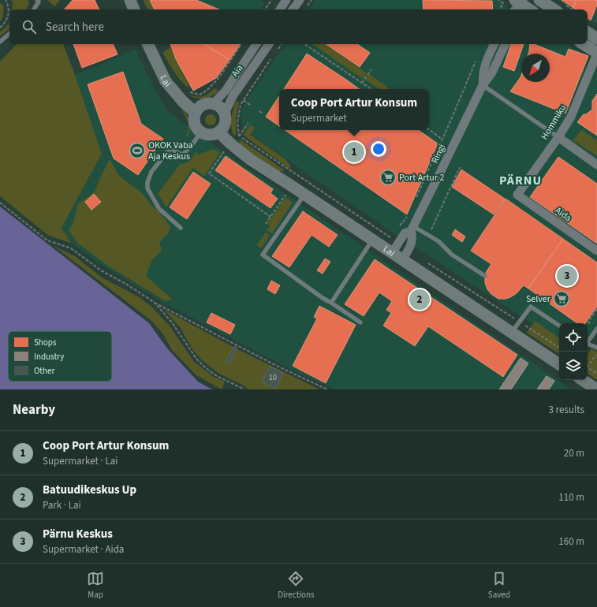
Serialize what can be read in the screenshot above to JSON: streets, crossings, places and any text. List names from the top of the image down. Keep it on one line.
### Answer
{"streets":{"street":["Aia","Lai","Hommiku","Ringi","Aida"]},"crossings":[["Aia","Lai"],["Lai","Ringi"],["Hommiku","Aida"]],"districts":["PÄRNU"],"places":{"sports":["OKOK Vaba Aja Keskus"],"supermarket":["Port Artur 2","Selver"]},"house_numbers":["10"],"legend":["Shops","Industry","Other"],"north":"bottom left","page":{"search":"Search here","popup":["Coop Port Artur Konsum","Supermarket"],"pins":["1","3","2"],"heading":["Nearby","3 results"],"list":[{"mark":"1","name":"Coop Port Artur Konsum","note":"Supermarket · Lai","value":"20 m"},{"mark":"2","name":"Batuudikeskus Up","note":"Park · Lai","value":"110 m"},{"mark":"3","name":"Pärnu Keskus","note":"Supermarket · Aida","value":"160 m"}],"nav":["Map","Directions","Saved"]}}
